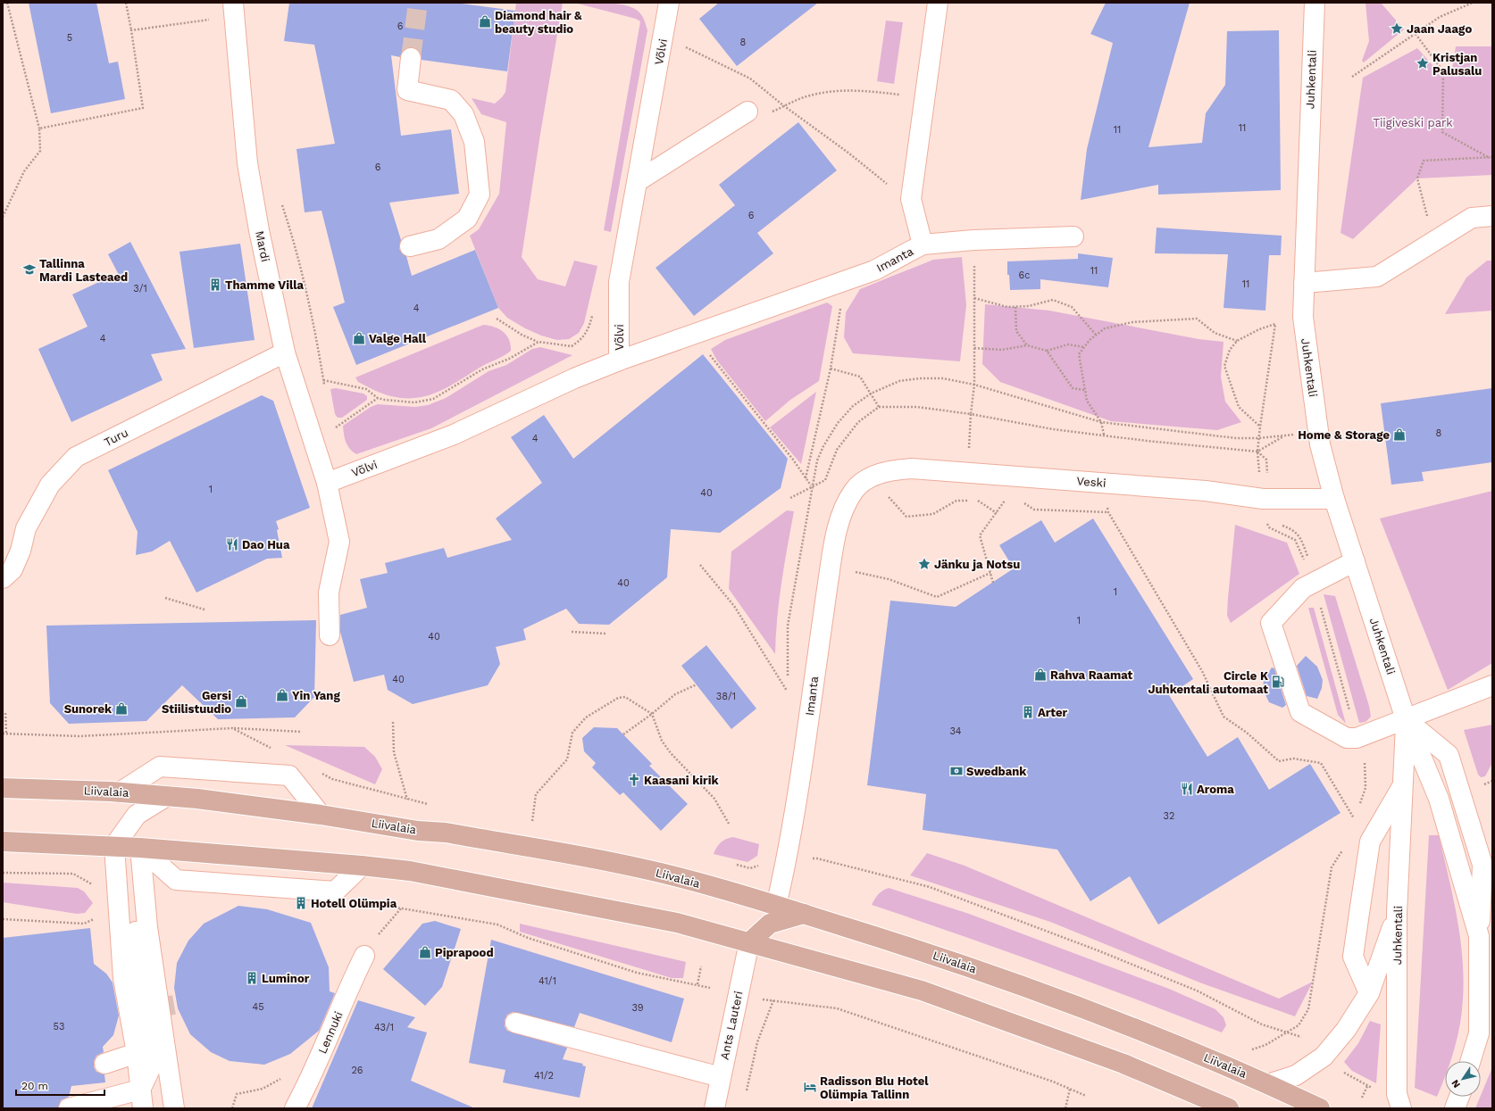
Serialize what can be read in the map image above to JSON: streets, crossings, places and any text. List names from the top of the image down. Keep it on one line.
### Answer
{"streets":{"main road":["Liivalaia"],"street":["Võlvi","Juhkentali","Mardi","Imanta","Turu","Veski","Ants Lauteri","Lennuki"]},"crossings":[["Võlvi","Mardi"],["Võlvi","Imanta"],["Juhkentali","Veski"],["Mardi","Turu"],["Imanta","Veski"],["Imanta","Liivalaia"]],"parks":["Tiigiveski park"],"places":{"shop":["Diamond hair & beauty studio","Valge Hall","Home & Storage","Rahva Raamat","Yin Yang","Gersi Stiilistuudio","Sunorek","Piprapood"],"place":["Jaan Jaago","Kristjan Palusalu","Jänku ja Notsu"],"school or university":["Tallinna Mardi Lasteaed"],"building":["Thamme Villa","Arter","Hotell Olümpia","Luminor"],"restaurant":["Dao Hua","Aroma"],"fuel station":["Circle K Juhkentali automaat"],"bank":["Swedbank"],"church":["Kaasani kirik"],"hotel":["Radisson Blu Hotel Olümpia Tallinn"]},"house_numbers":["6","5","8","11","11","6","6","11","6c","11","3/1","4","4","8","4","1","40","40","1","1","40","40","38/1","34","32","41/1","45","39","53","43/1","26","41/2"],"scale_bar":"20 m","north":"bottom left"}
